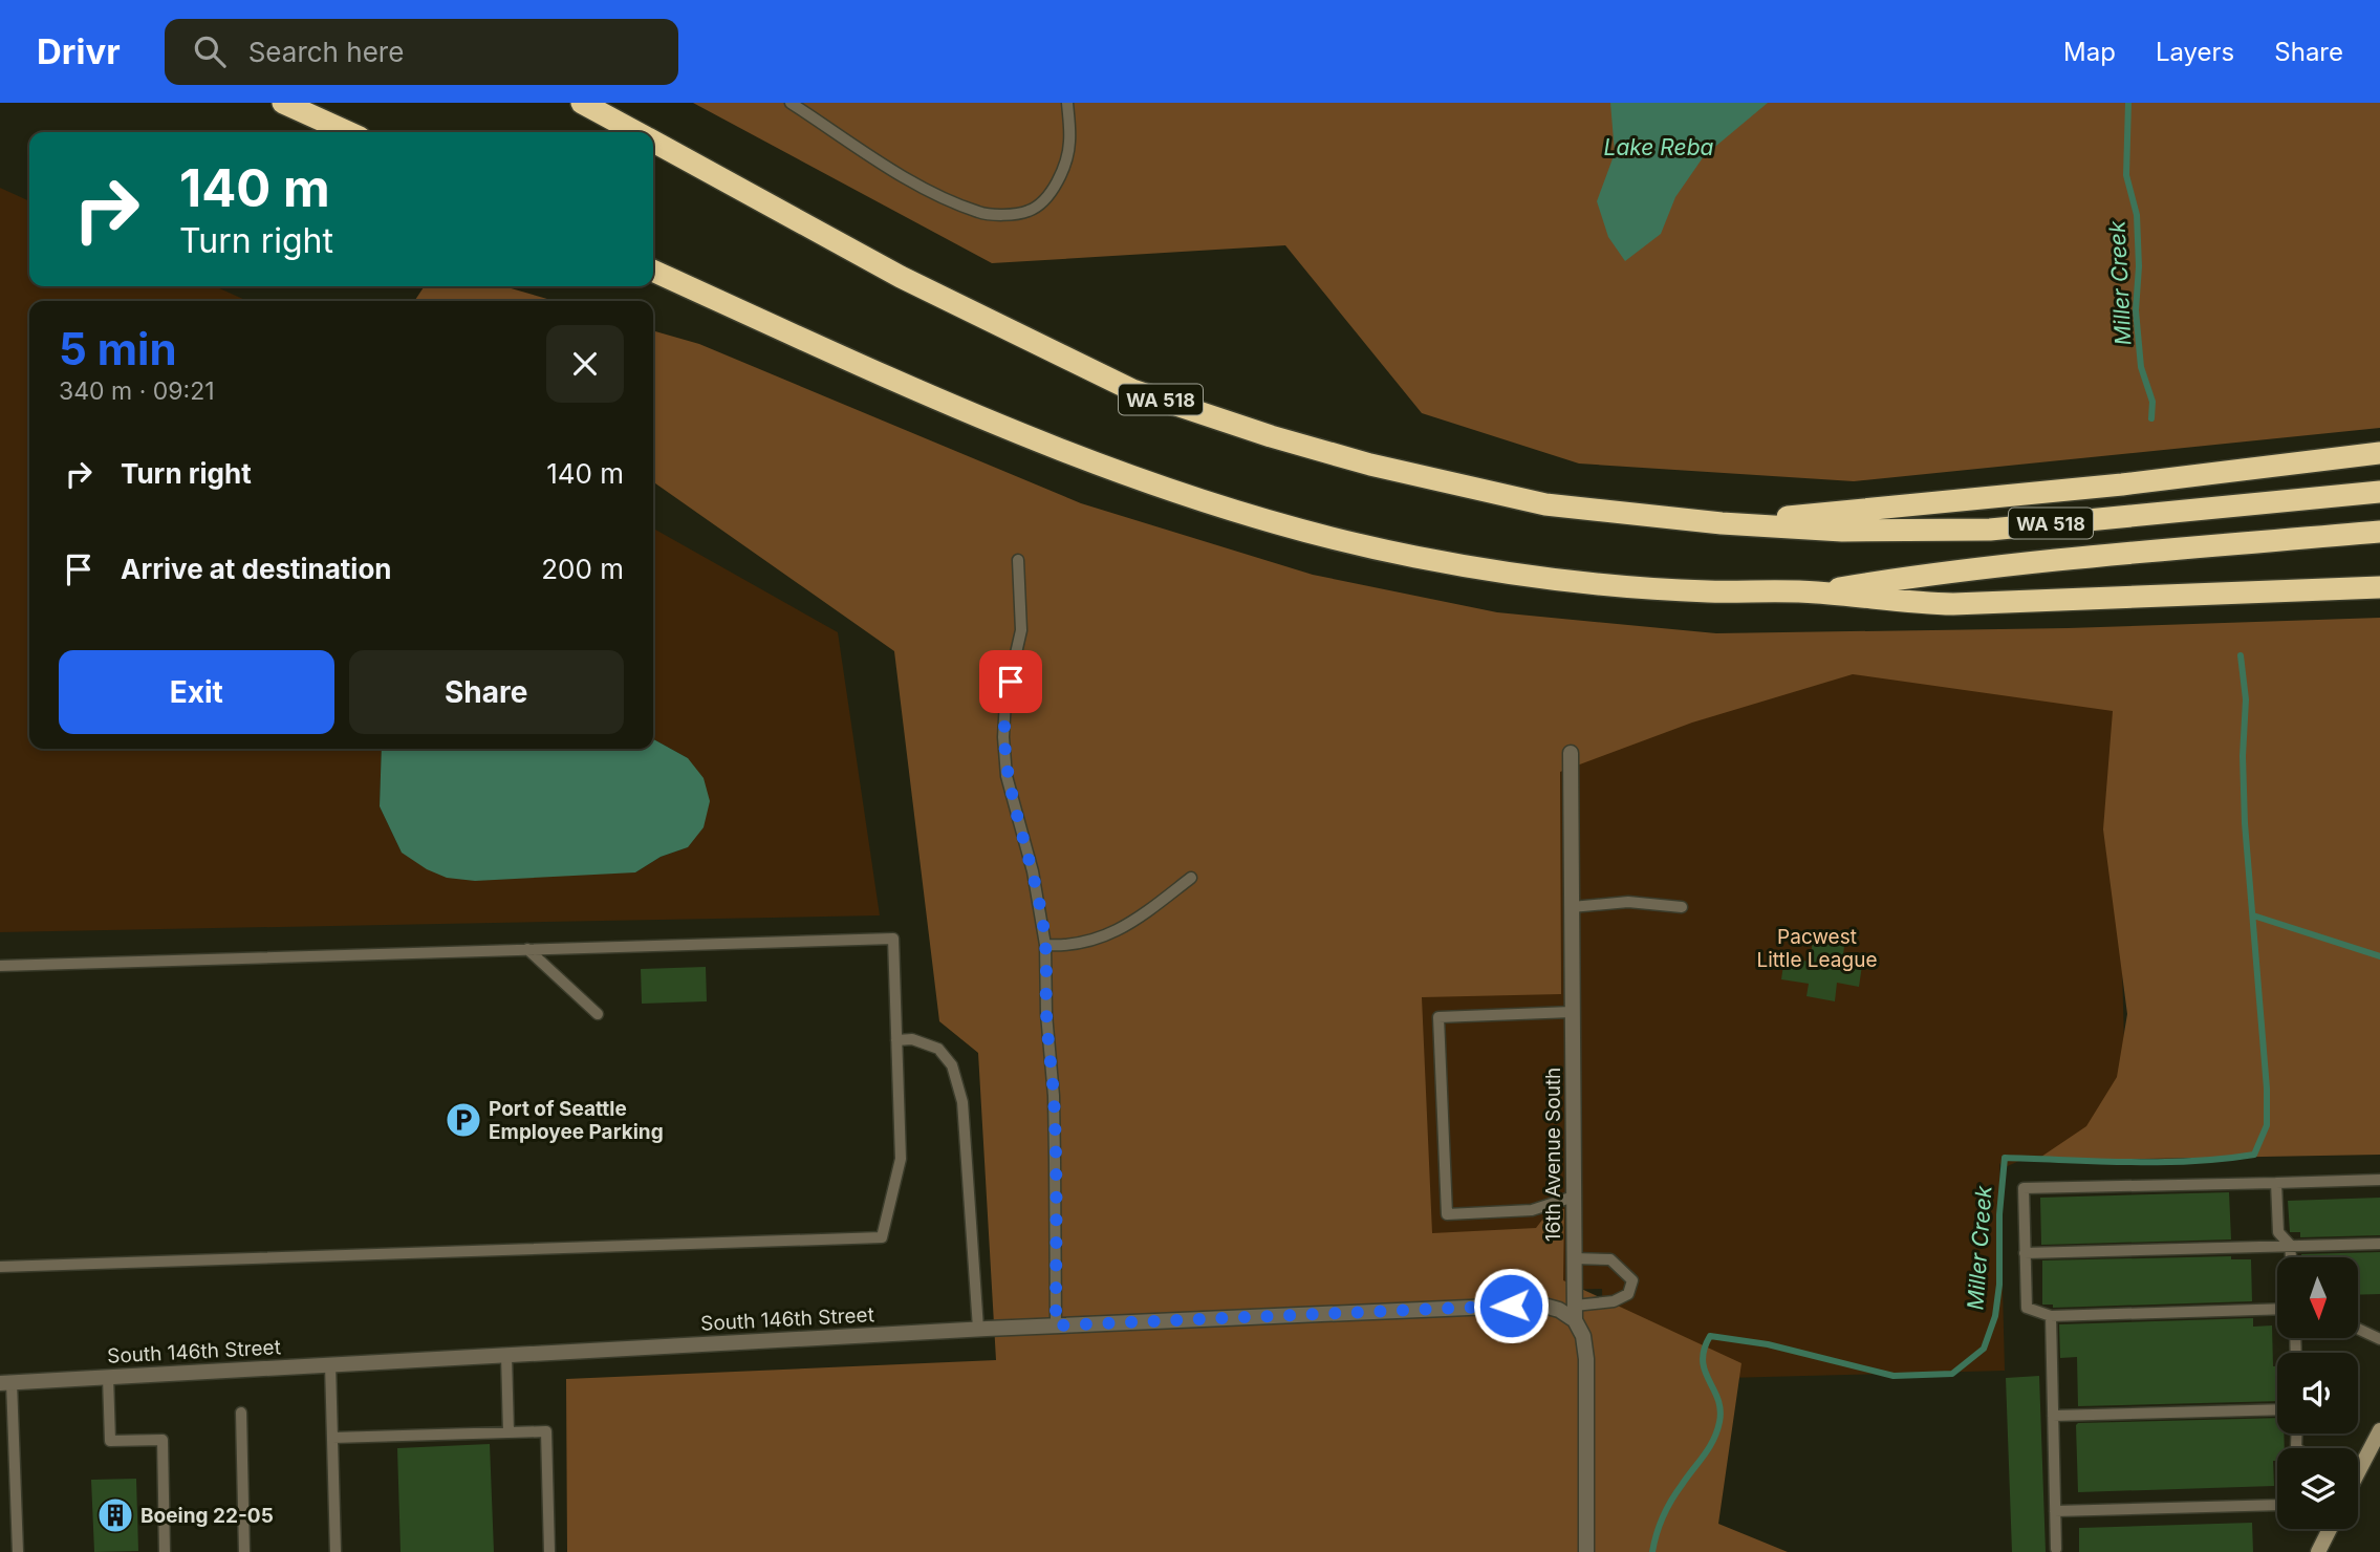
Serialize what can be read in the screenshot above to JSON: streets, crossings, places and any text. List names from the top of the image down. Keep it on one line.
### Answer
{"streets":{"highway":["WA 518"],"street":["16th Avenue South","South 146th Street"]},"crossings":[["16th Avenue South","South 146th Street"]],"water":["Lake Reba","Miller Creek"],"parks":["Pacwest Little League"],"places":{"parking":["Port of Seattle Employee Parking"],"building":["Boeing 22-05"]},"north":"bottom","page":{"header":"Drivr","search":"Search here","nav":["Map","Layers","Share"],"turn":["140 m","Turn right"],"heading":["5 min","340 m · 09:21"],"list":[{"name":"Turn right","value":"140 m"},{"name":"Arrive at destination","value":"200 m"}],"buttons":["Exit","Share"]}}
